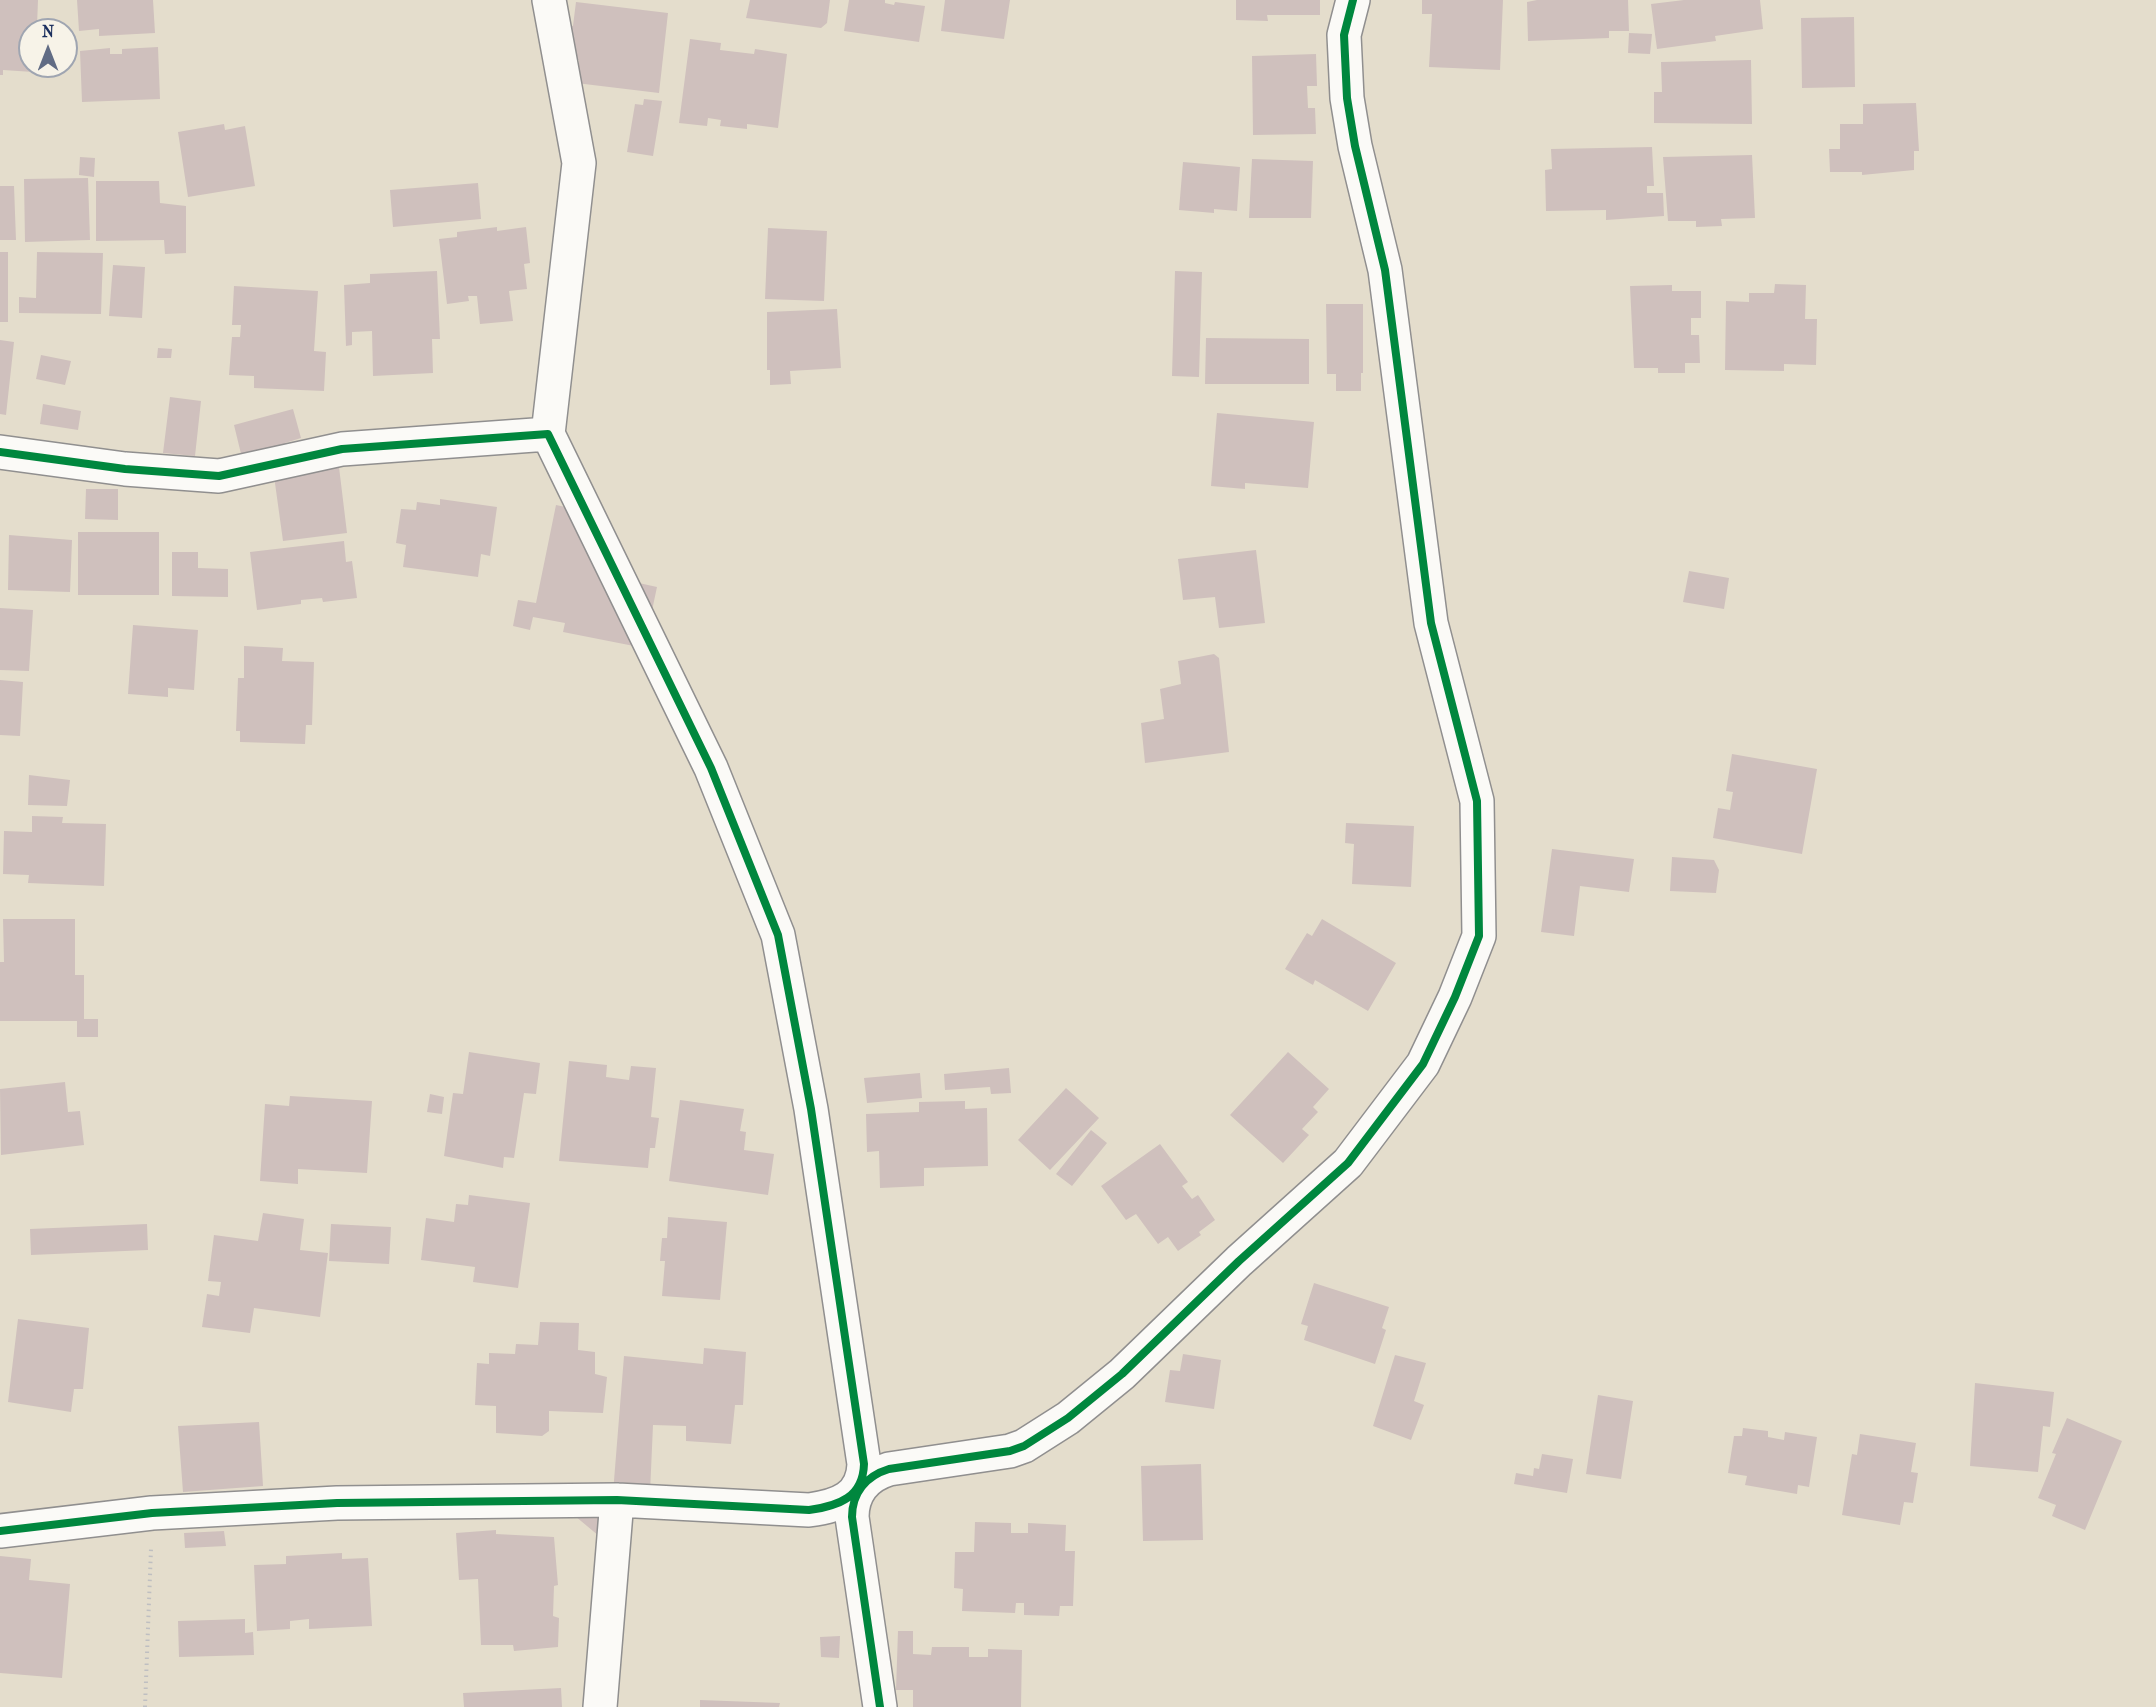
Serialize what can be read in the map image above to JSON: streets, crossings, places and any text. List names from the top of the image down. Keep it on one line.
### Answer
{"north":"top"}
